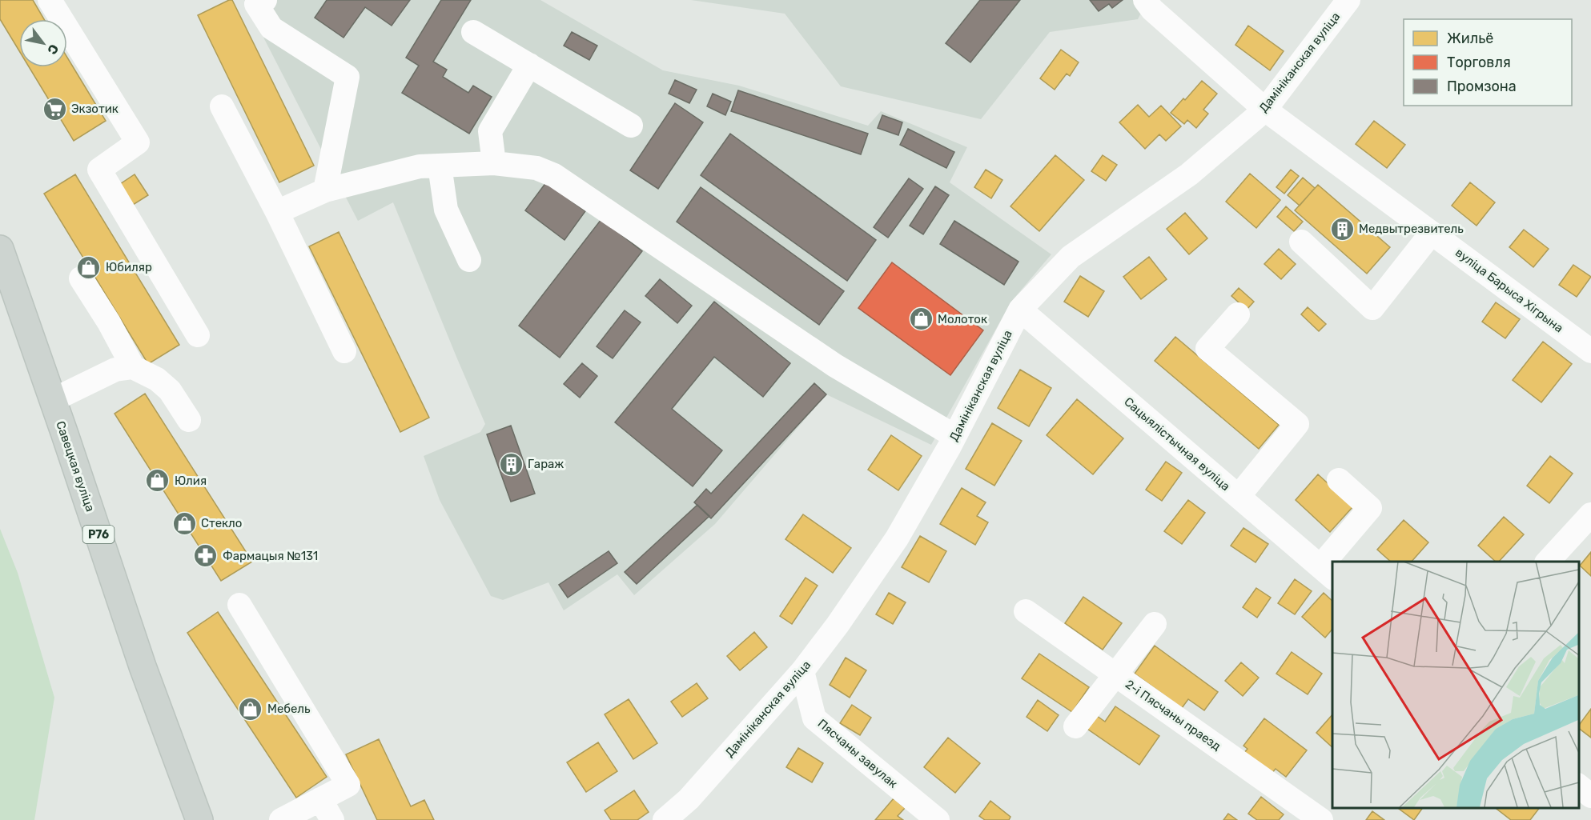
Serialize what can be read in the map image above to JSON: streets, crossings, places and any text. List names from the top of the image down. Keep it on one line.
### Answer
{"streets":{"main road":["Савецкая вуліца","Р76"],"street":["Дамініканская вуліца","вуліца Барыса Хігрына","Сацыялістычная вуліца","2-і Пясчаны праезд","Пясчаны завулак"]},"crossings":[["Дамініканская вуліца","вуліца Барыса Хігрына"],["Дамініканская вуліца","Сацыялістычная вуліца"],["Дамініканская вуліца","Пясчаны завулак"]],"places":{"supermarket":["Экзотик"],"building":["Медвытрезвитель","Гараж"],"shop":["Юбиляр","Молоток","Юлия","Стекло","Мебель"],"pharmacy":["Фармацыя №131"]},"legend":["Жильё","Торговля","Промзона"],"north":"bottom right"}
